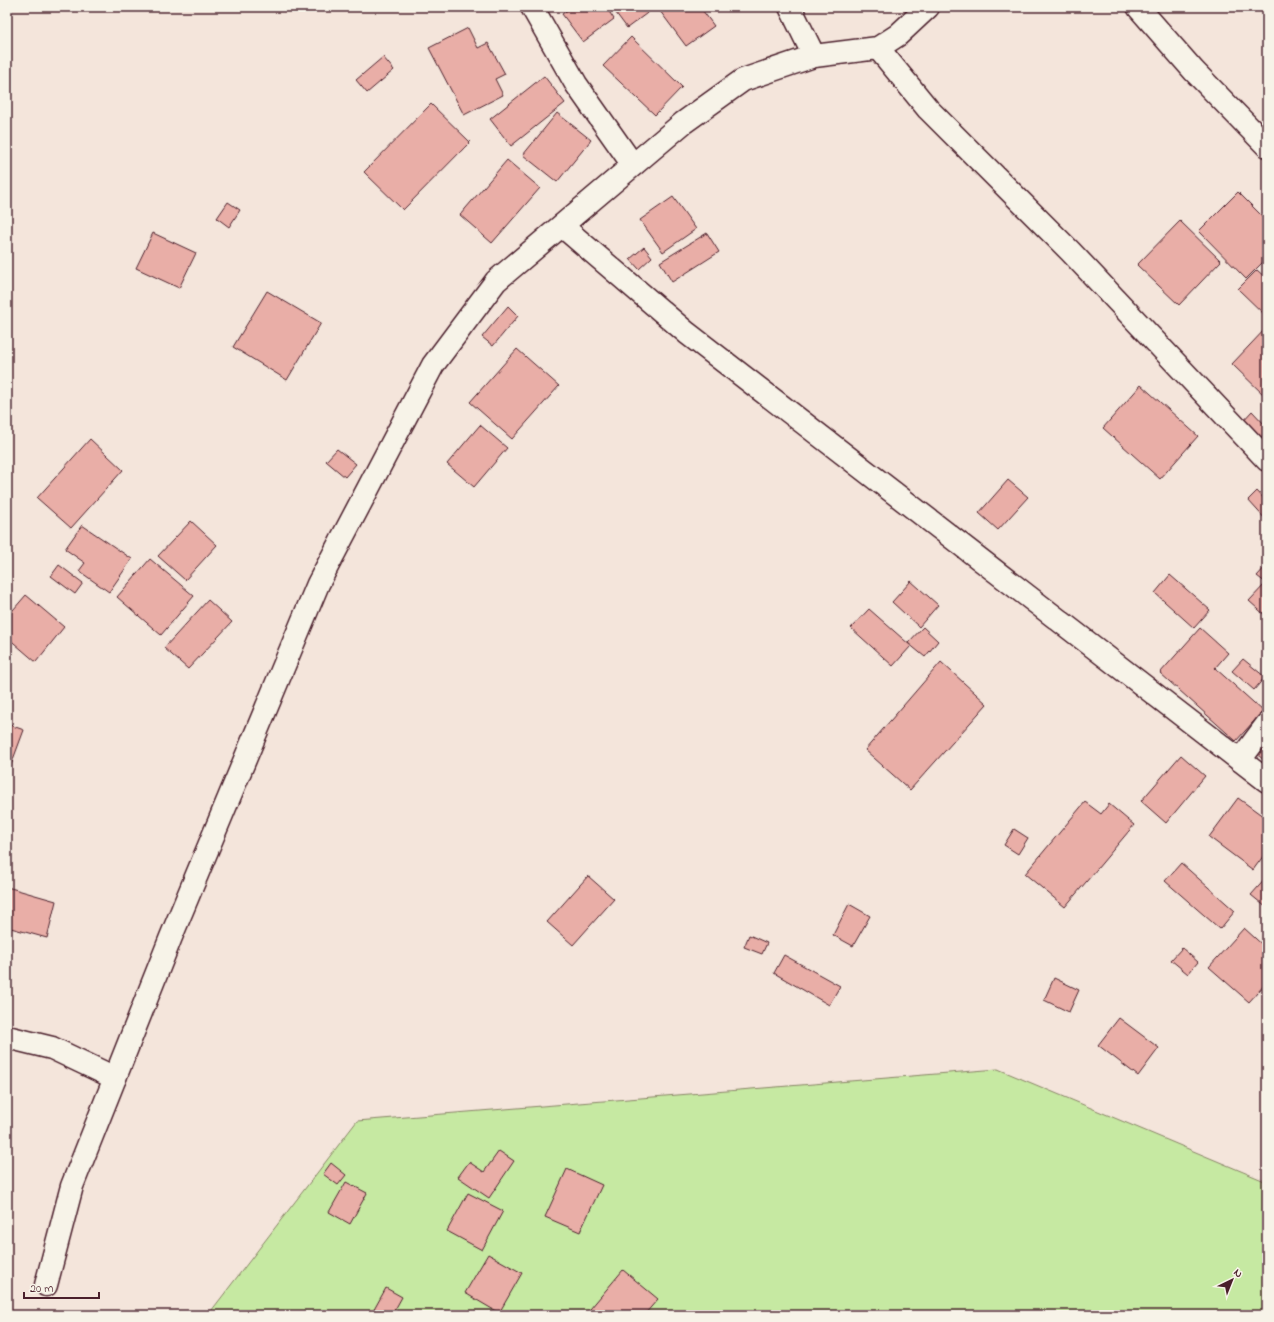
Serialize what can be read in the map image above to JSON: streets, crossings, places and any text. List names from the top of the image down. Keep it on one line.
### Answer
{"scale_bar":"20 m","north":"top right"}
